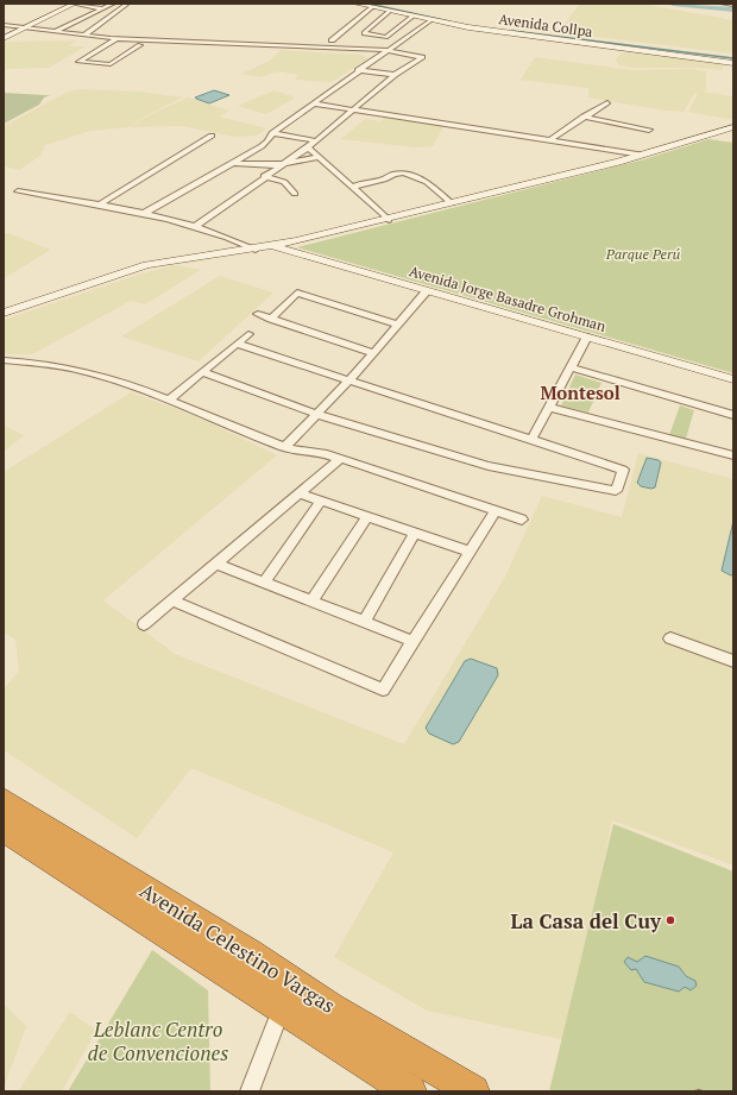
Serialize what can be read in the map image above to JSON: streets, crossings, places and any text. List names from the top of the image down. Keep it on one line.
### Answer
{"streets":{"highway":["Avenida Celestino Vargas"],"main road":["Avenida Collpa","Avenida Jorge Basadre Grohman"]},"districts":["Montesol"],"parks":["Parque Perú","Leblanc Centro de Convenciones"],"places":["La Casa del Cuy"]}
